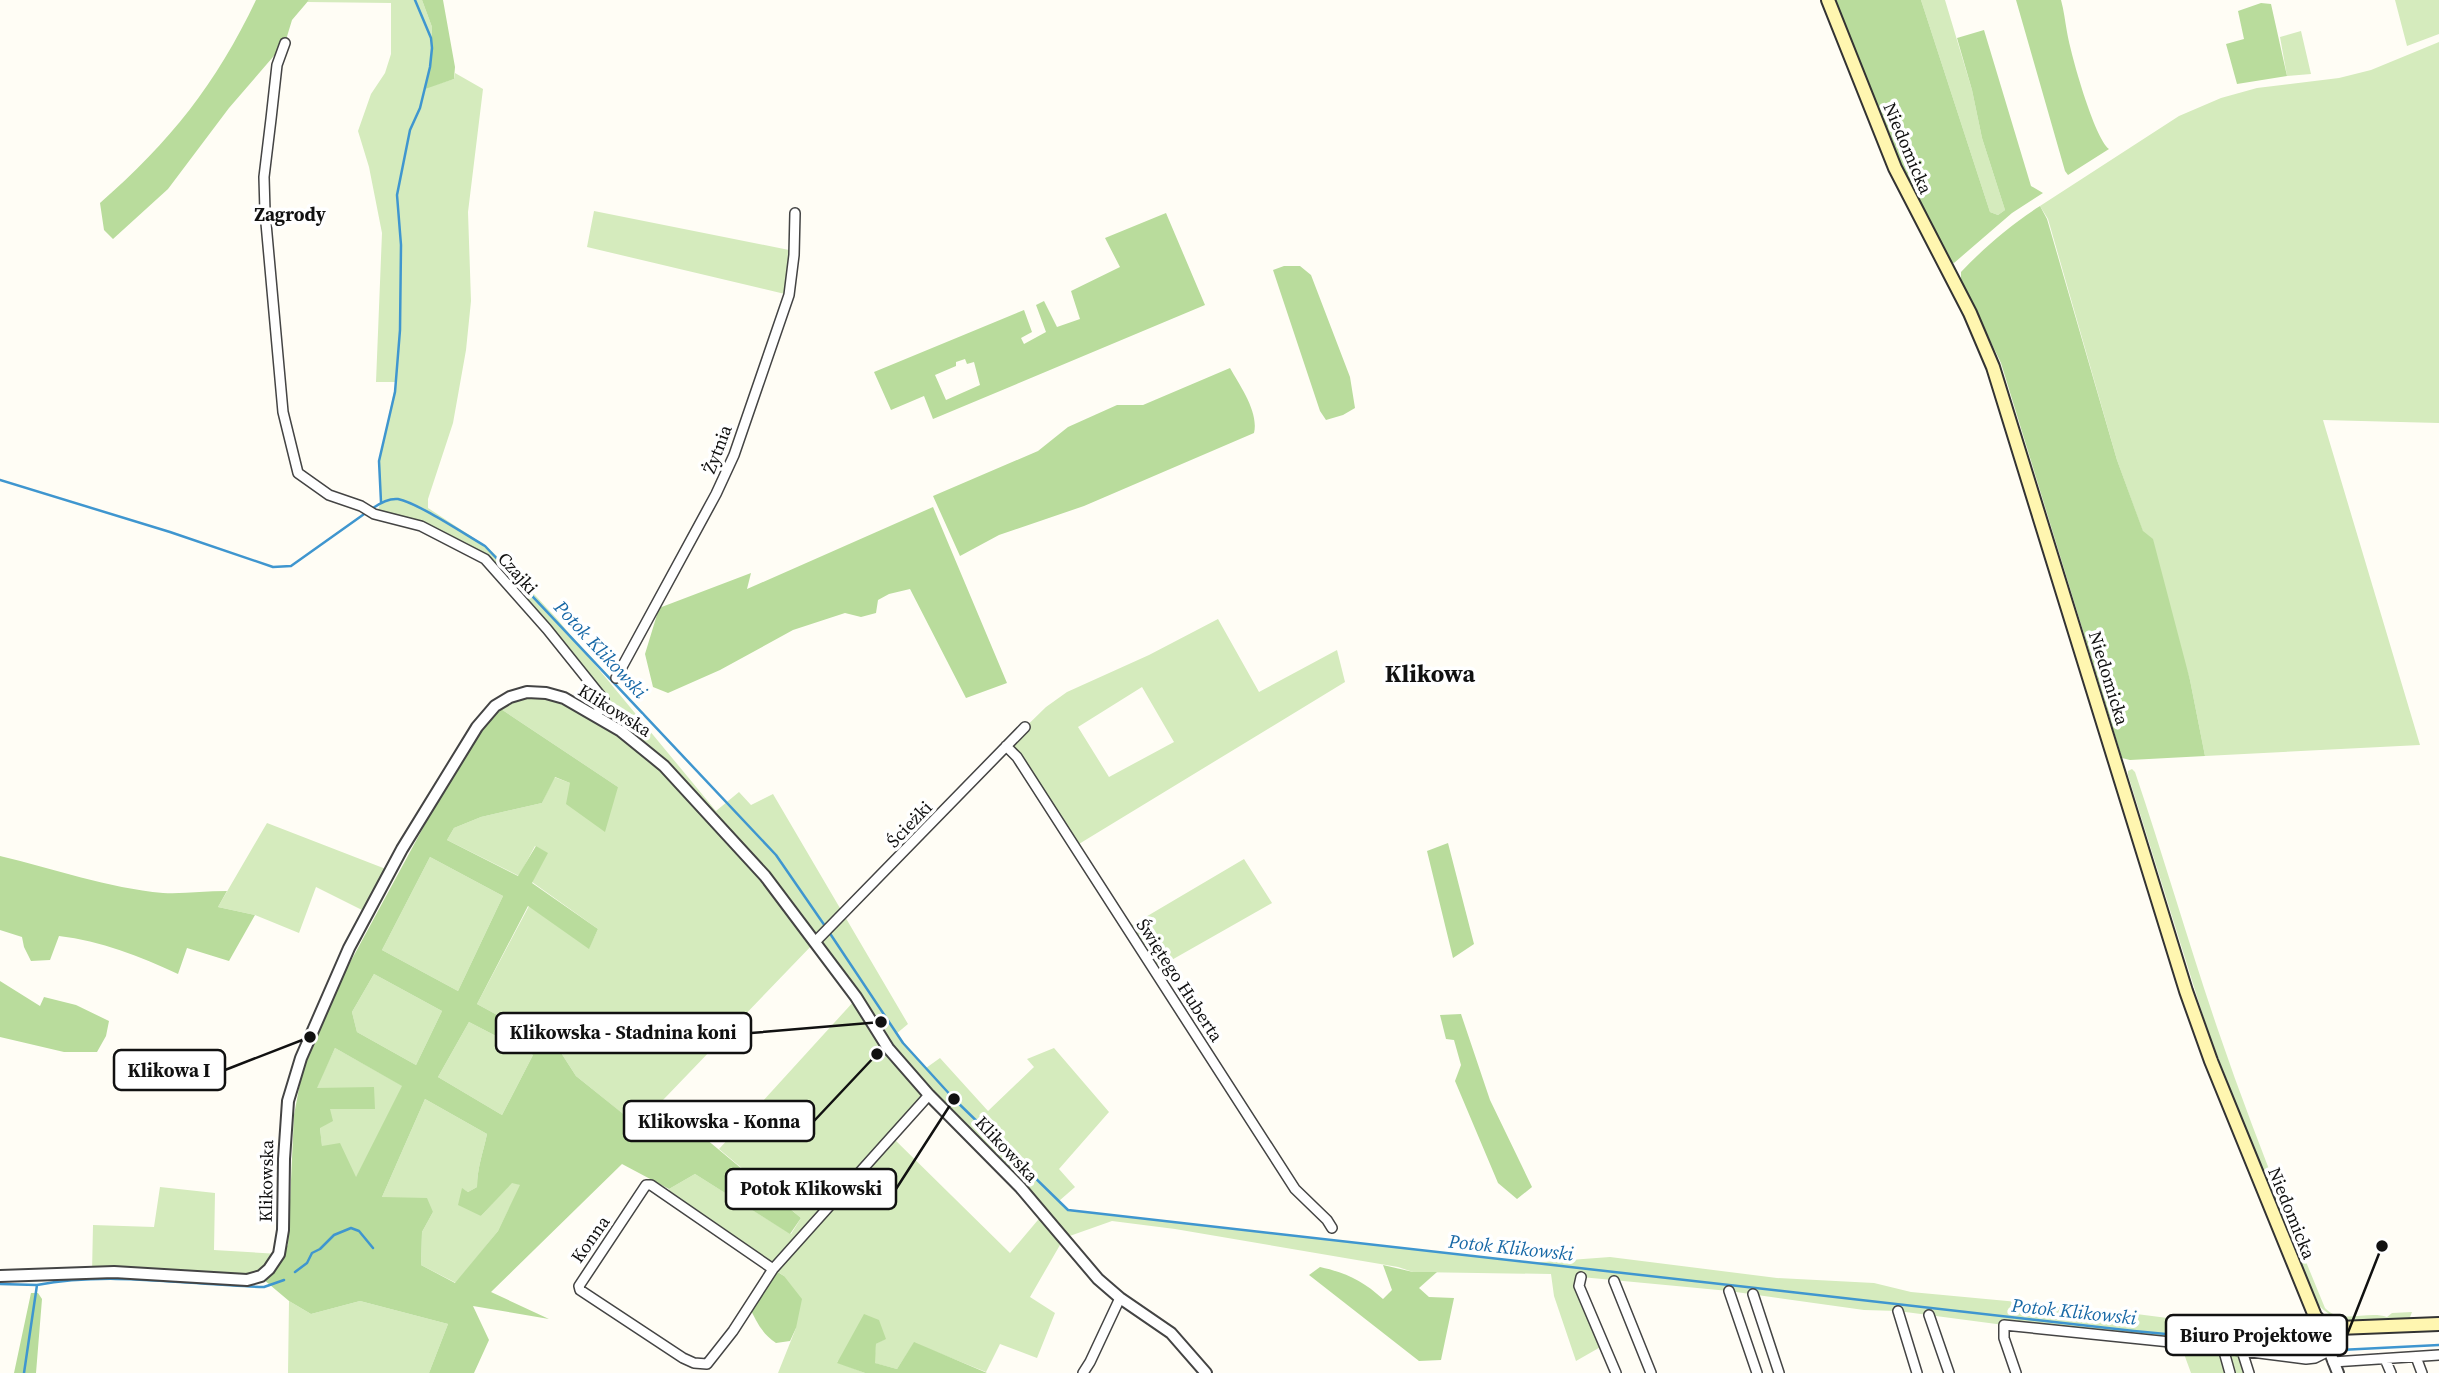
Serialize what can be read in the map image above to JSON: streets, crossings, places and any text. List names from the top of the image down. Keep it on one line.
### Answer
{"streets":{"main road":["Niedomicka"],"street":["Żytnia","Czajki","Klikowska","Ścieżki","Świętego Huberta","Konna"]},"crossings":[["Czajki","Klikowska"],["Klikowska","Ścieżki"],["Klikowska","Konna"],["Ścieżki","Świętego Huberta"]],"districts":["Zagrody","Klikowa"],"water":["Potok Klikowski"],"places":["Klikowska - Stadnina koni","Klikowa I","Klikowska - Konna","Potok Klikowski","Biuro Projektowe"]}
